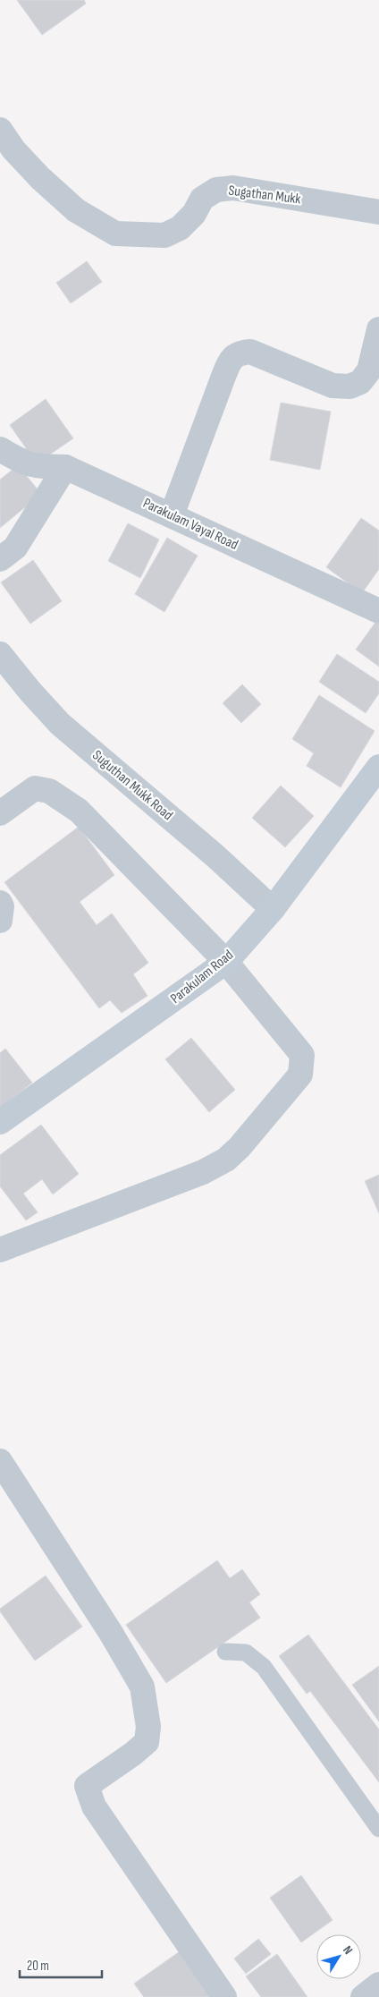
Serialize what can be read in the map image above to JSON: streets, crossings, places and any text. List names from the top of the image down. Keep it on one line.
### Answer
{"streets":{"street":["Sugathan Mukk","Parakulam Vayal Road","Suguthan Mukk Road","Parakulam Road"]},"crossings":[["Suguthan Mukk Road","Parakulam Road"]],"scale_bar":"20 m","north":"top right"}
